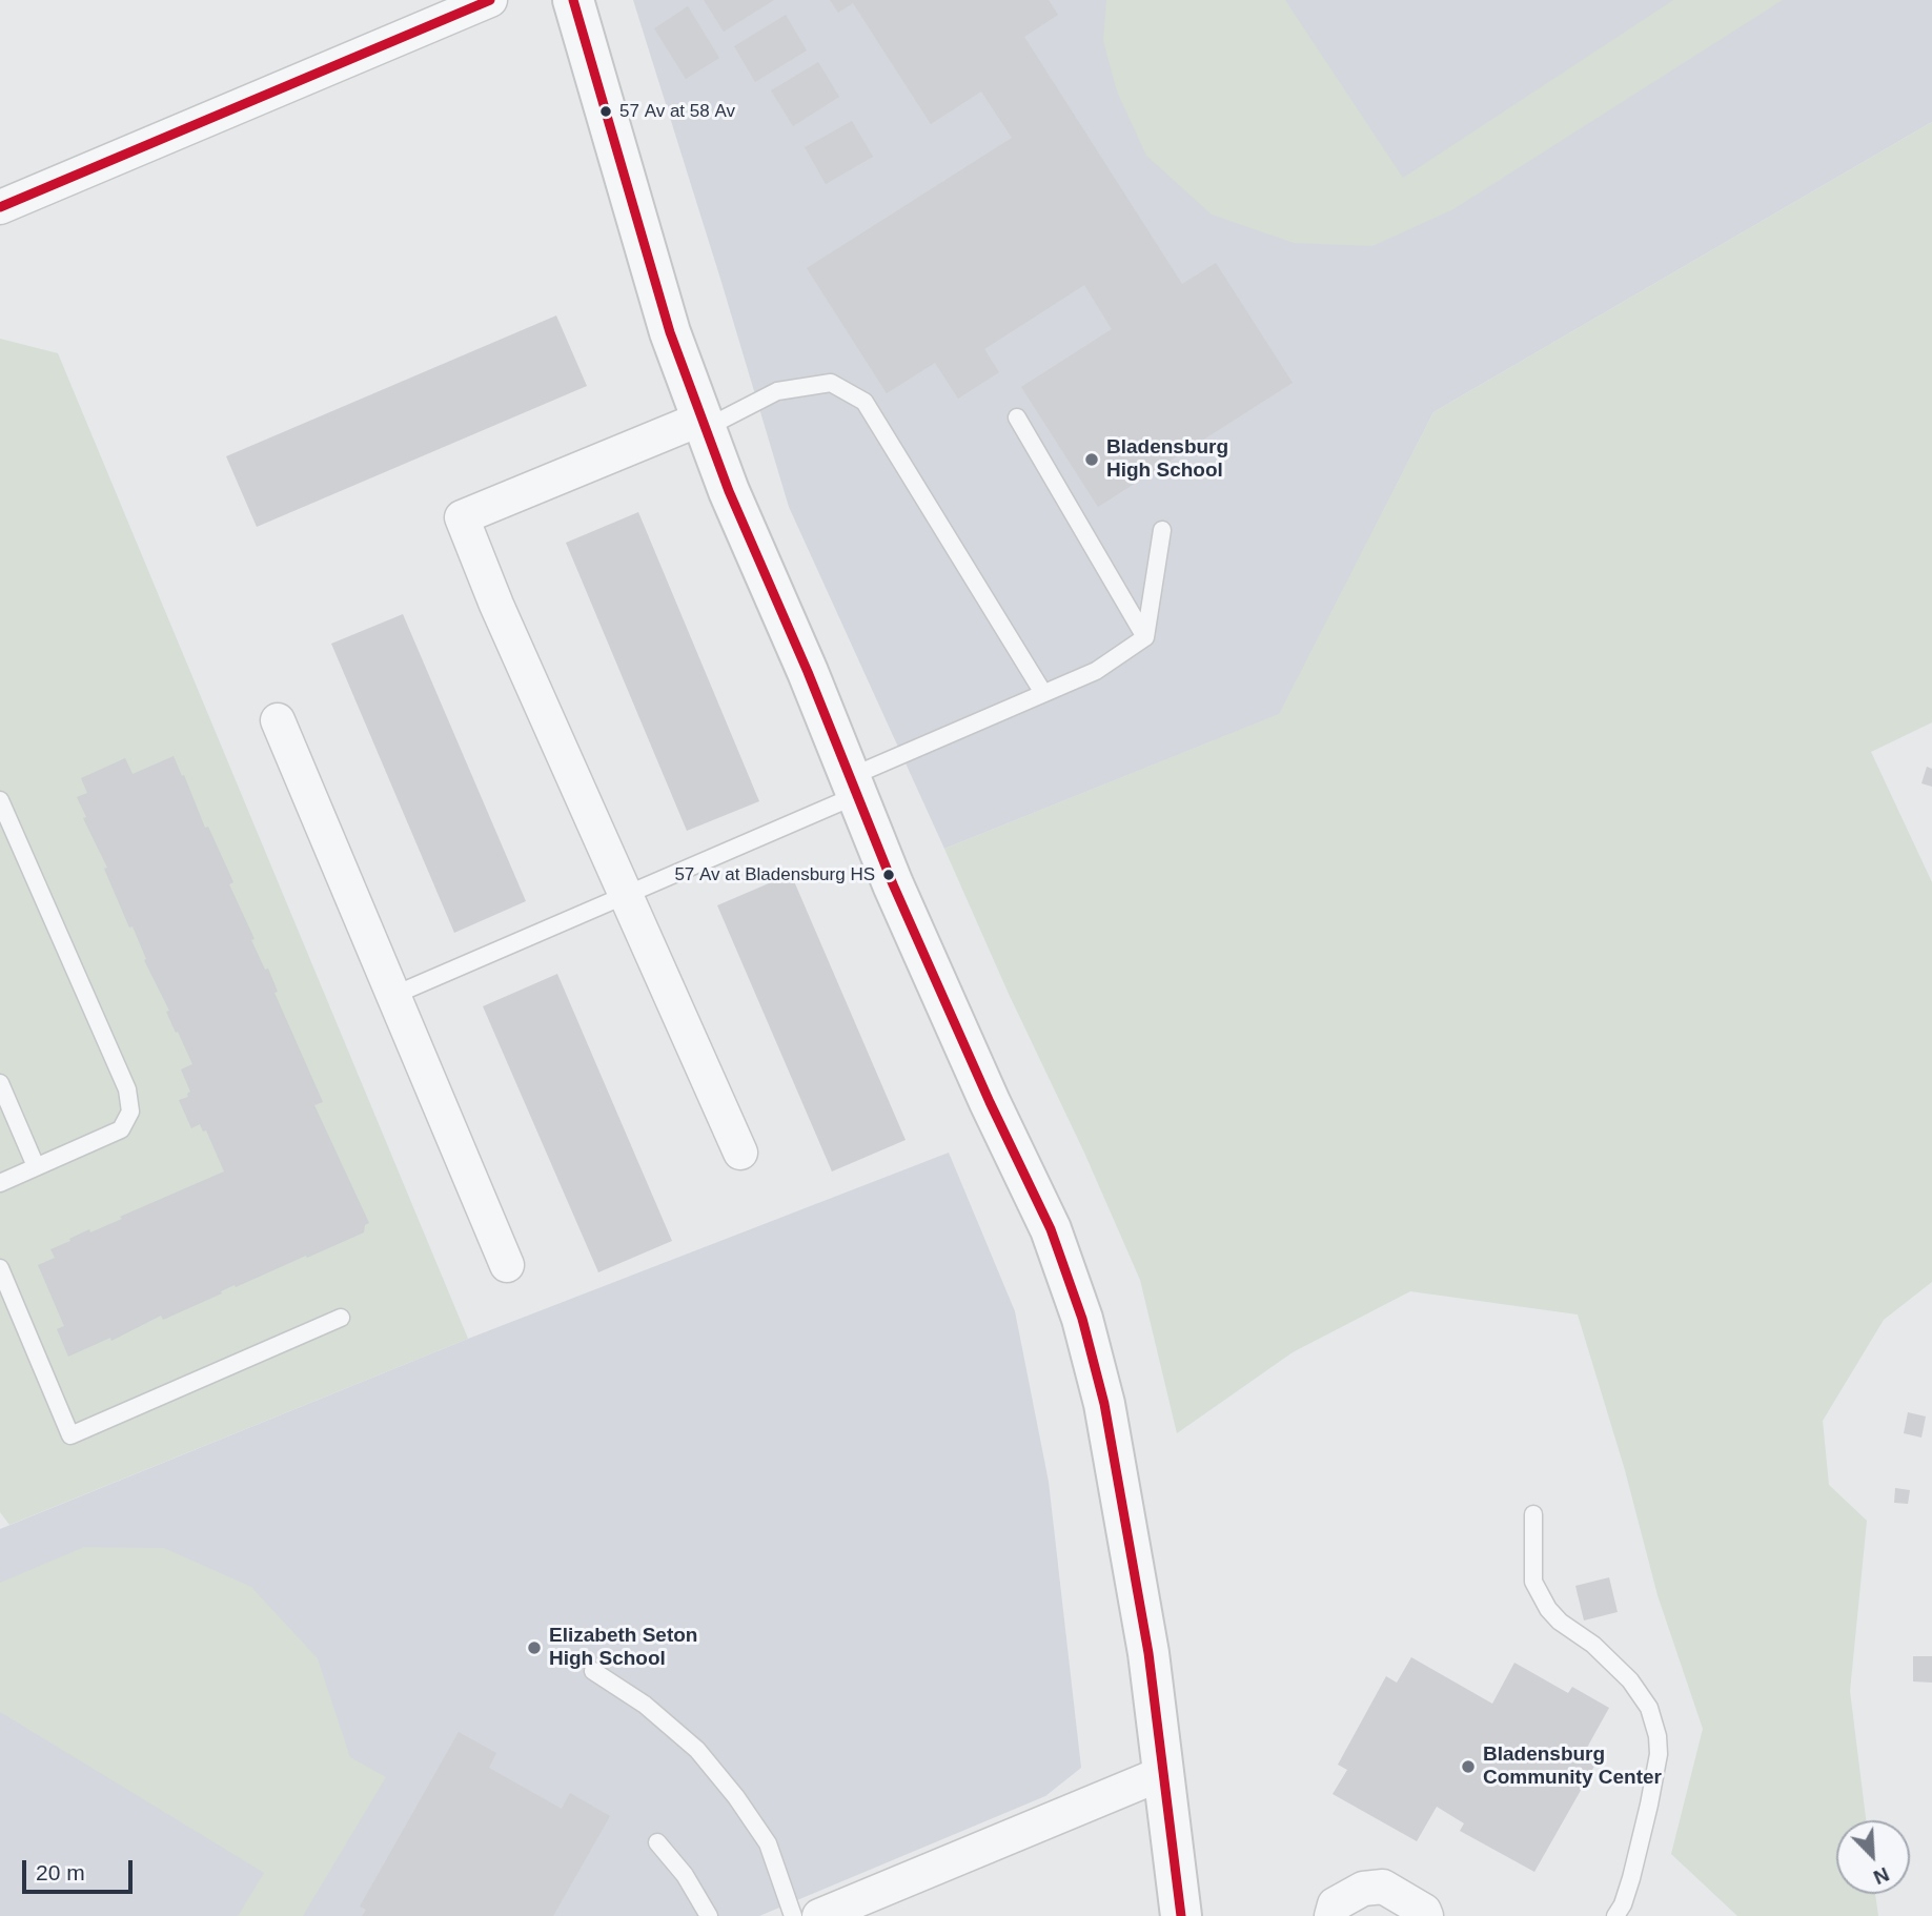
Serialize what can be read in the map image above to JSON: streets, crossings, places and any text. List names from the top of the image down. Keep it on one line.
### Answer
{"places":["57 Av at 58 Av","Bladensburg High School","57 Av at Bladensburg HS","Elizabeth Seton High School","Bladensburg Community Center"],"scale_bar":"20 m","north":"bottom right"}
